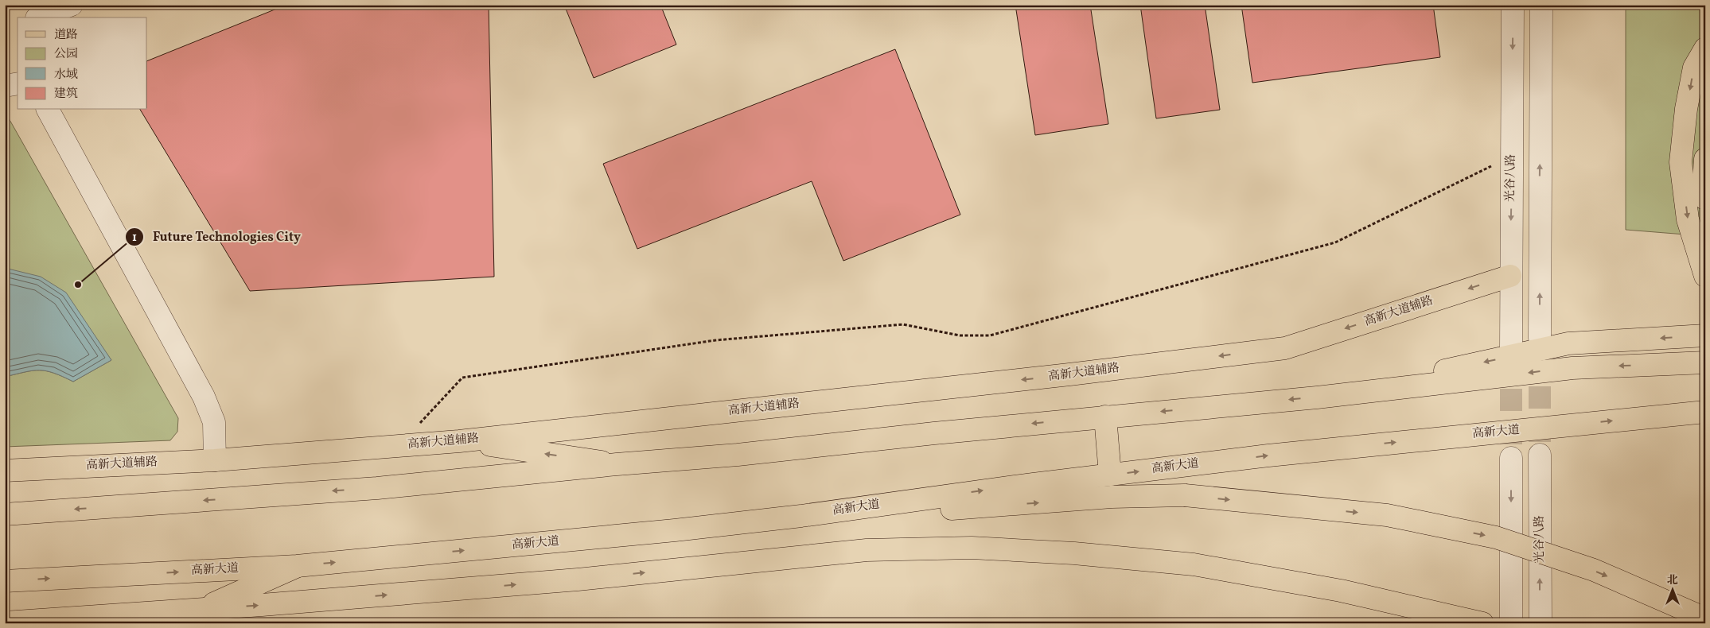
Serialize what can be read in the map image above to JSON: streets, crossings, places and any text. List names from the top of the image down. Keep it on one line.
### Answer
{"streets":{"main road":["高新大道辅路","高新大道"],"street":["光谷八路"]},"crossings":[["光谷八路","高新大道辅路"]],"places":["Future Technologies City"],"legend":["道路","公园","水域","建筑"],"north":"top"}
